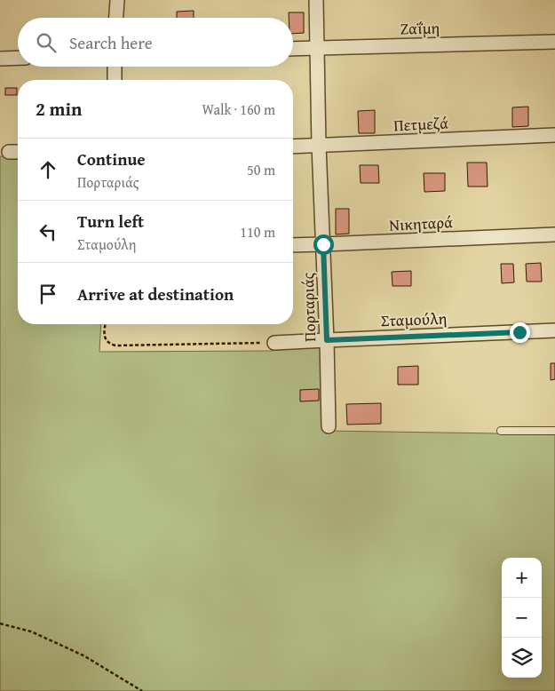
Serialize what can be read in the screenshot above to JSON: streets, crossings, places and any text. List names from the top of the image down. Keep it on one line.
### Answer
{"streets":{"street":["Ζαΐμη","Πετμεζά","Νικηταρά","Πορταριάς","Σταμούλη"]},"crossings":[["Ζαΐμη","Πορταριάς"],["Πετμεζά","Πορταριάς"],["Νικηταρά","Πορταριάς"],["Πορταριάς","Σταμούλη"]],"page":{"search":"Search here","heading":["2 min","Walk · 160 m"],"list":[["Continue","Πορταριάς","50 m"],["Turn left","Σταμούλη","110 m"],"Arrive at destination"],"map_buttons":["+","−"]}}
